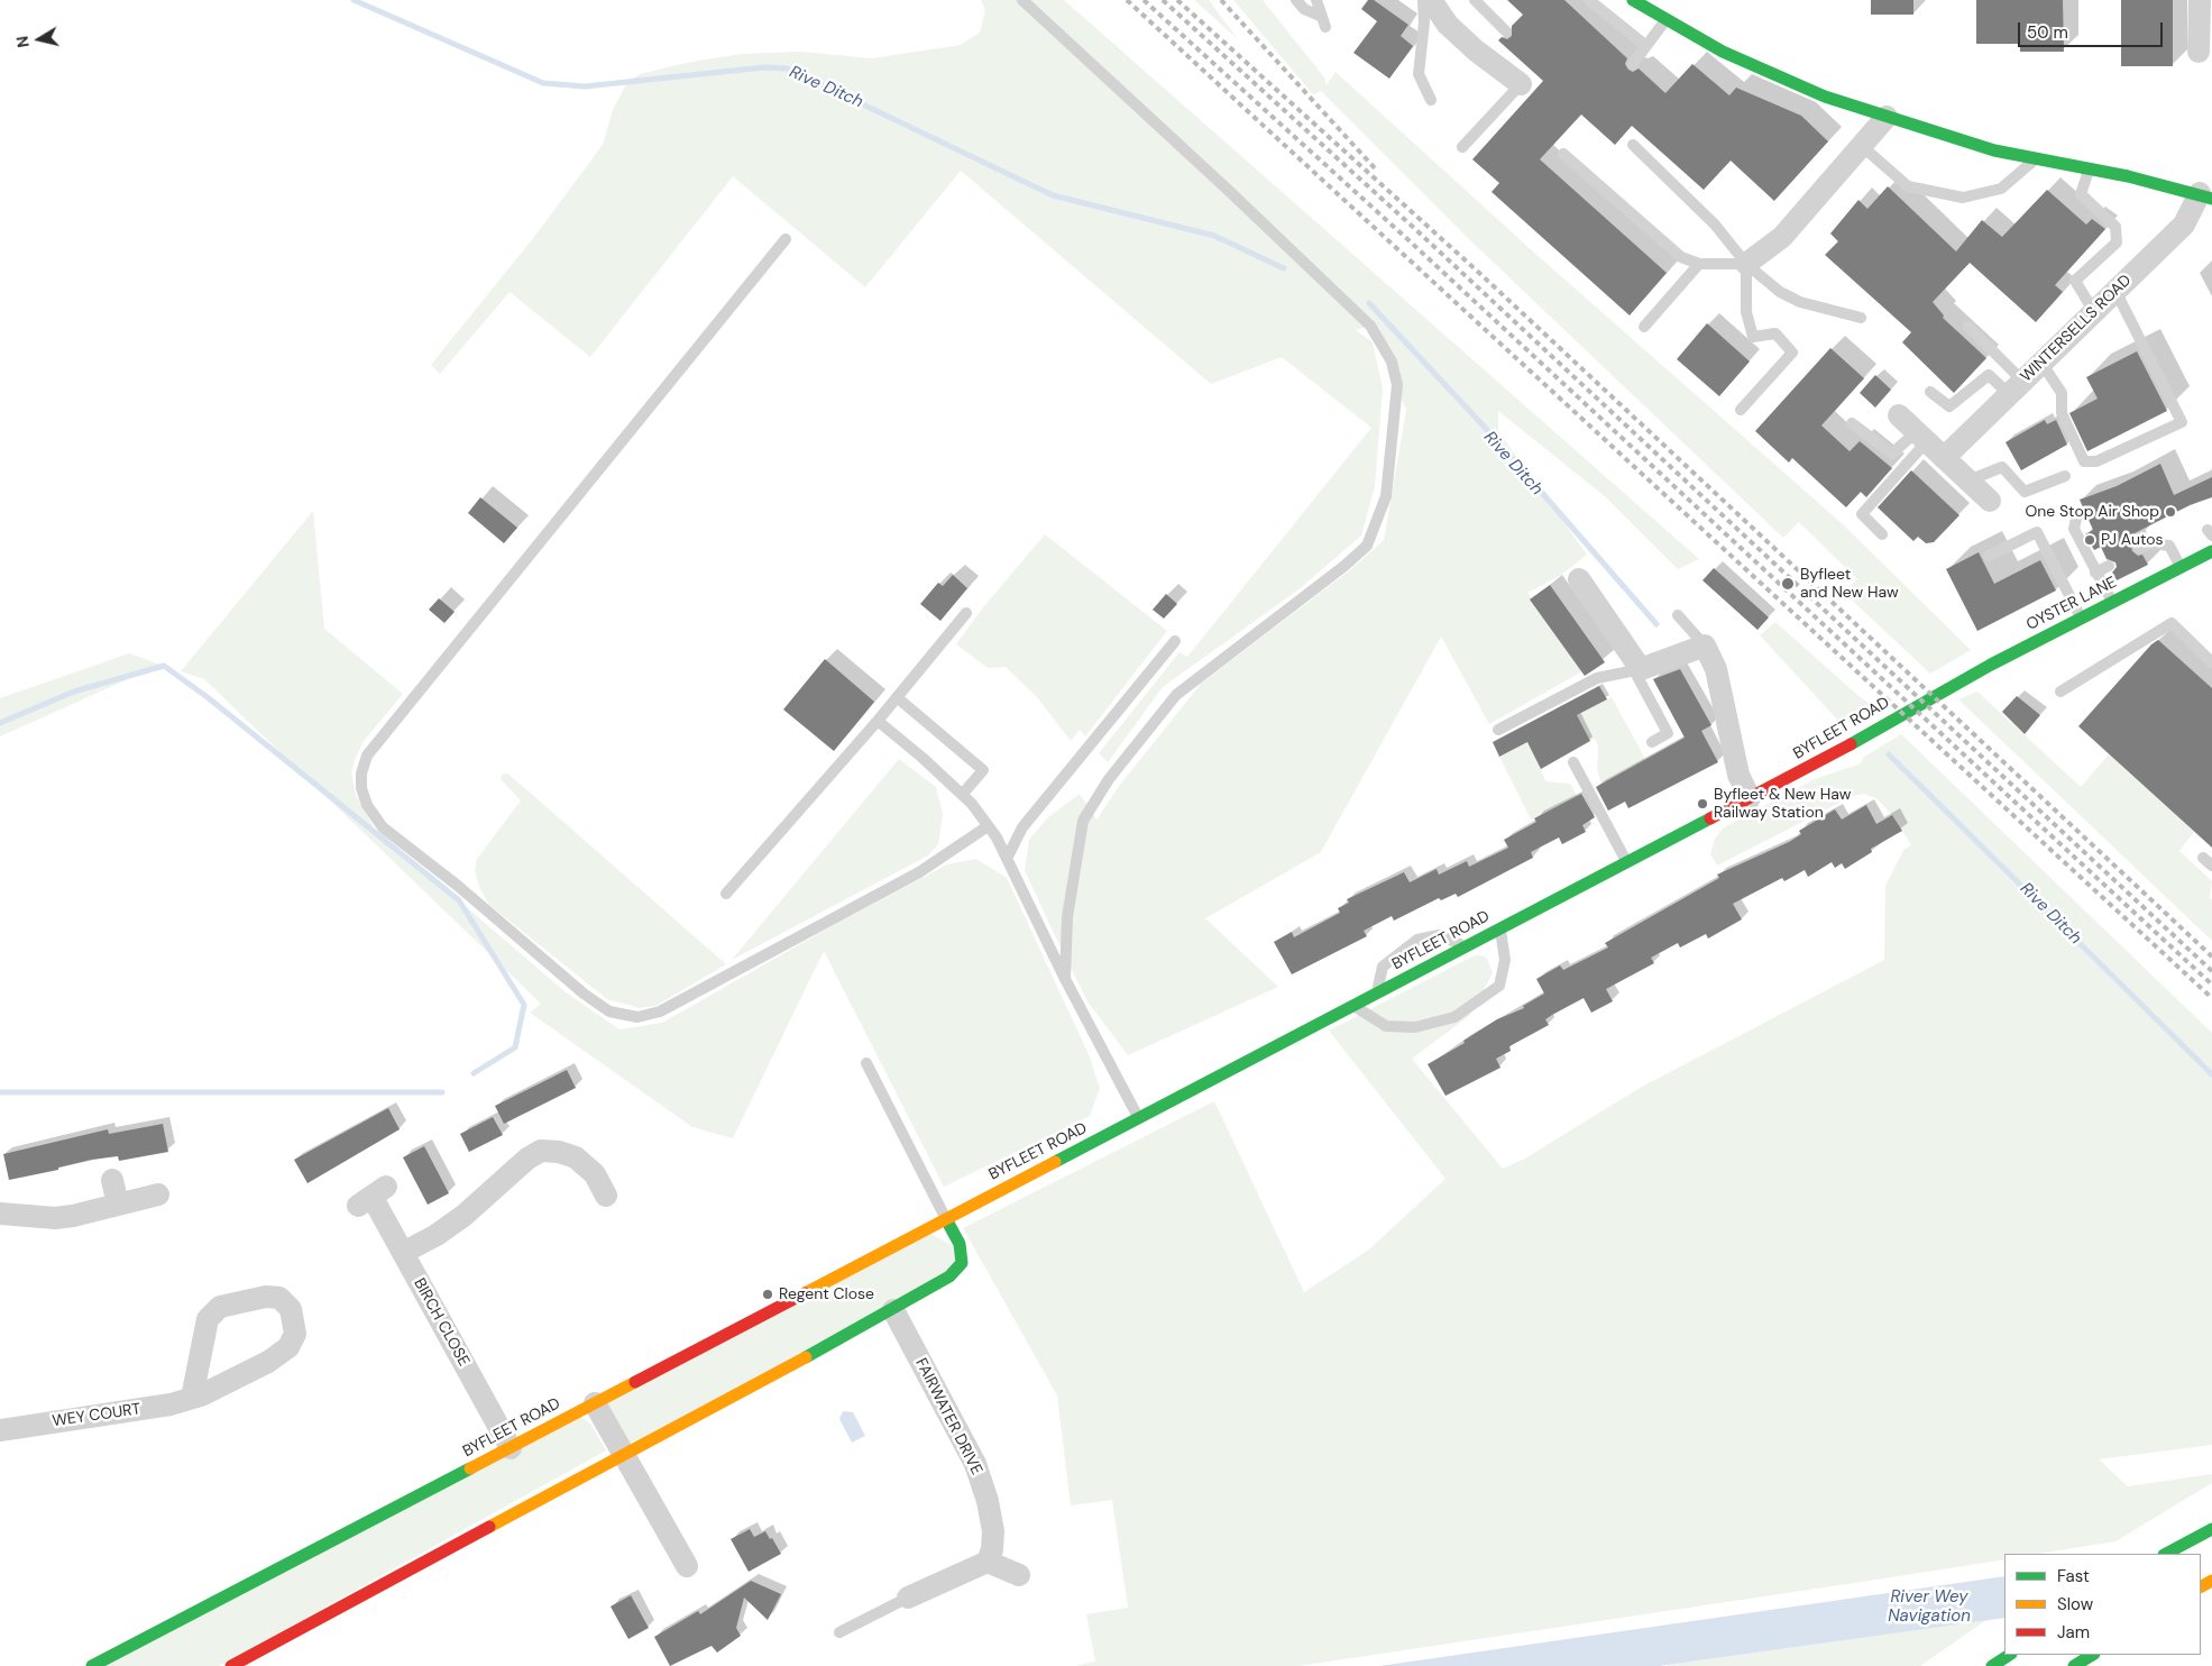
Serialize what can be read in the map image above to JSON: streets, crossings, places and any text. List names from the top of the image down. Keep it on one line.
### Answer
{"streets":{"main road":["WINTERSELLS ROAD","OYSTER LANE","BYFLEET ROAD"],"street":["BIRCH CLOSE","WEY COURT","FAIRWATER DRIVE"]},"crossings":[["OYSTER LANE","BYFLEET ROAD"],["BYFLEET ROAD","BIRCH CLOSE"]],"water":["Rive Ditch","River Wey Navigation"],"places":["One Stop Air Shop","PJ Autos","Byfleet and New Haw","Byfleet & New Haw Railway Station","Regent Close"],"legend":["Fast","Slow","Jam"],"scale_bar":"50 m","north":"left"}
